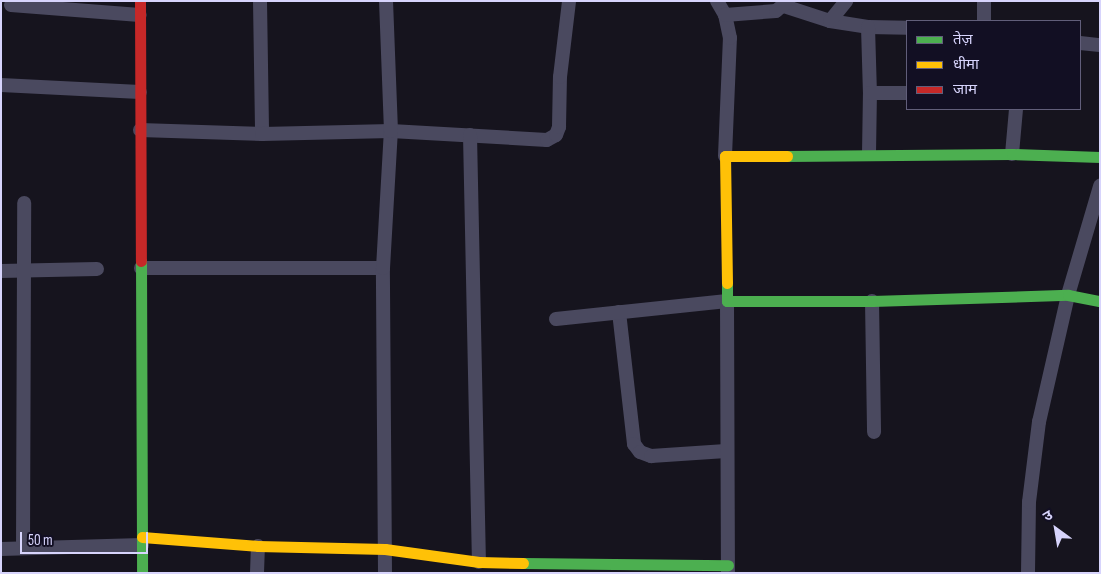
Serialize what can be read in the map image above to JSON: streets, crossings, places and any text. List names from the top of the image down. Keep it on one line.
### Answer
{"legend":["तेज़","धीमा","जाम"],"scale_bar":"50 m","north":"top left"}
